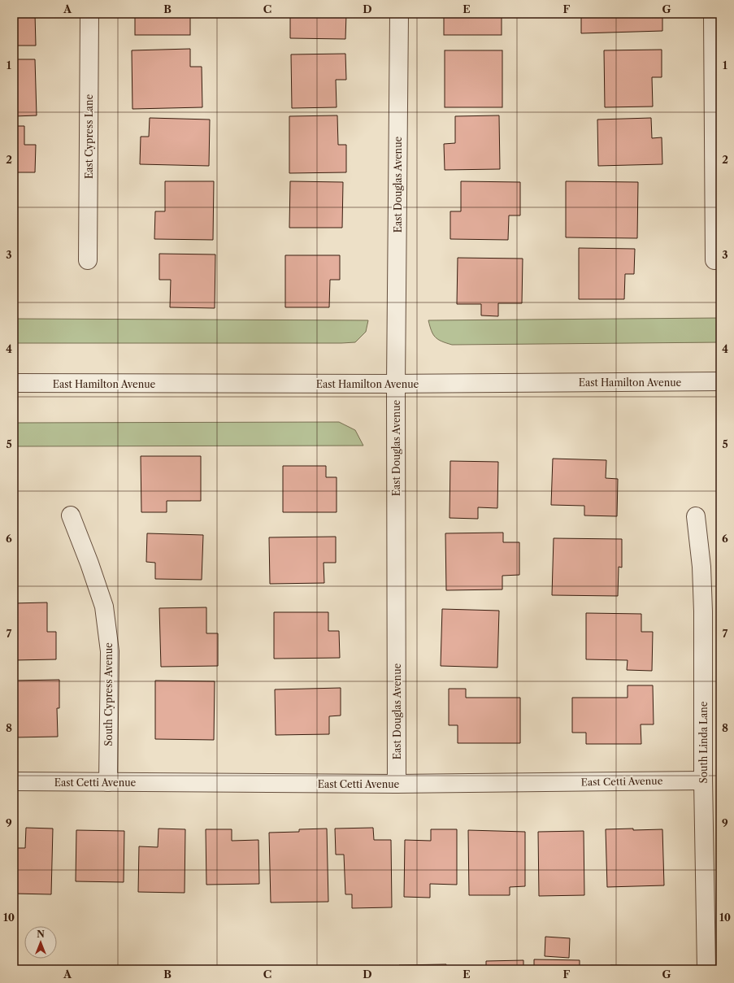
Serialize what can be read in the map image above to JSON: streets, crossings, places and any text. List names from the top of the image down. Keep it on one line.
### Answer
{"streets":{"street":["East Cypress Lane","East Douglas Avenue","East Hamilton Avenue","South Cypress Avenue","South Linda Lane","East Cetti Avenue"]},"crossings":[["East Douglas Avenue","East Hamilton Avenue"],["East Douglas Avenue","East Cetti Avenue"],["South Cypress Avenue","East Cetti Avenue"],["South Linda Lane","East Cetti Avenue"]],"north":"top","grid":{"columns":["A","B","C","D","E","F","G"],"rows":["1","2","3","4","5","6","7","8","9","10"]}}
